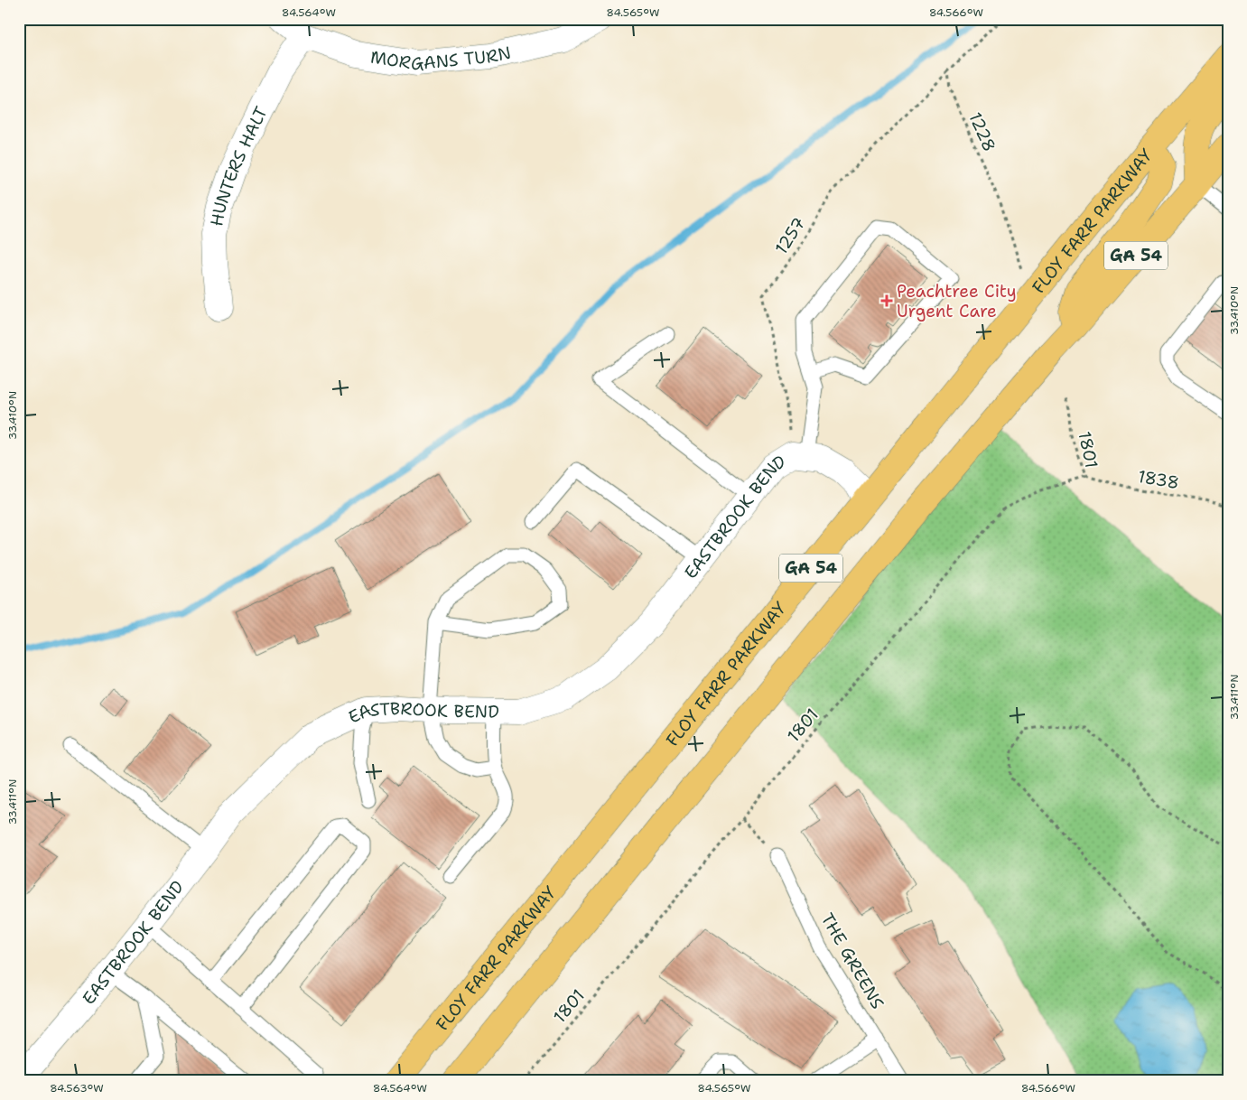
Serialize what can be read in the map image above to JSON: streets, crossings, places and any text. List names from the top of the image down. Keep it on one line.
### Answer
{"streets":{"main road":["FLOY FARR PARKWAY","GA 54"],"street":["MORGANS TURN","HUNTERS HALT","EASTBROOK BEND"],"lane":["THE GREENS"],"path":["1228","1257","1801","1838"]},"crossings":[["MORGANS TURN","HUNTERS HALT"],["1228","1257"],["FLOY FARR PARKWAY","EASTBROOK BEND"],["1257","EASTBROOK BEND"],["1801","1838"]],"places":{"health":["Peachtree City Urgent Care"]},"coordinates":["84.564°W","84.565°W","84.566°W","33.410°N","33.411°N","84.563°W"]}
